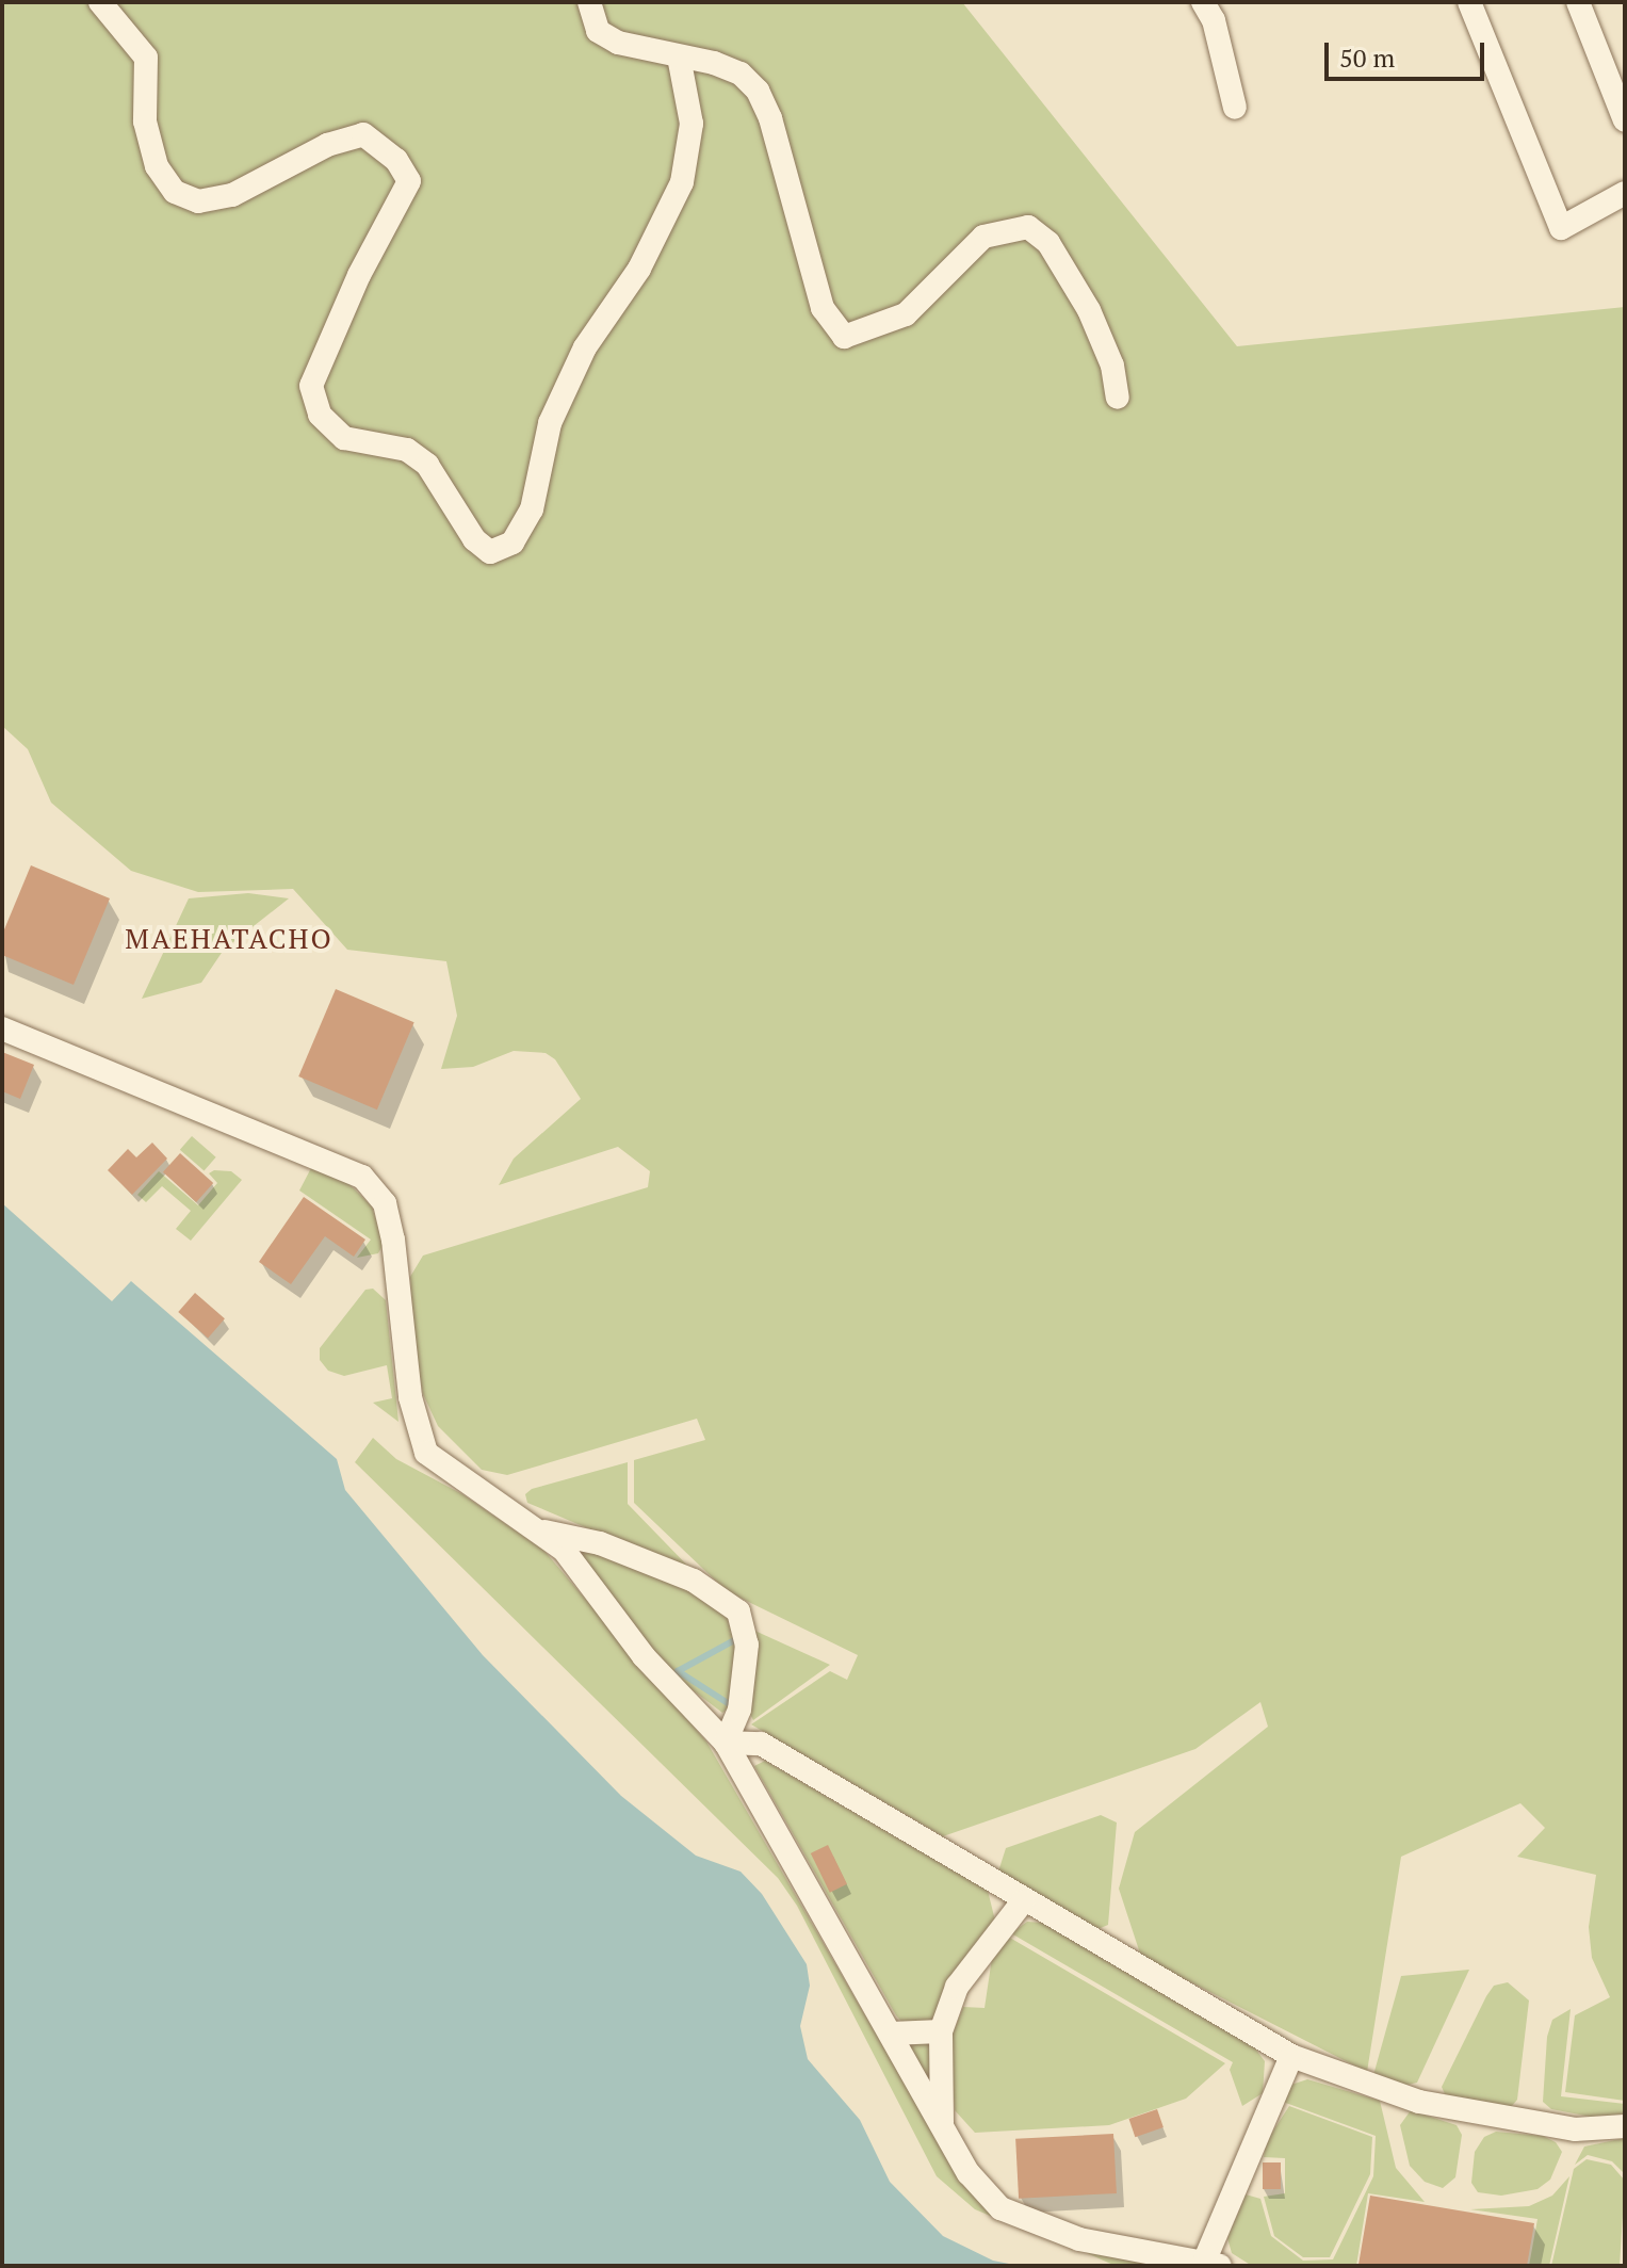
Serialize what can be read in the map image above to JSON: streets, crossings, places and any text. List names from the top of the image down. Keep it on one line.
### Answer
{"districts":["MAEHATACHO"],"scale_bar":"50 m"}
